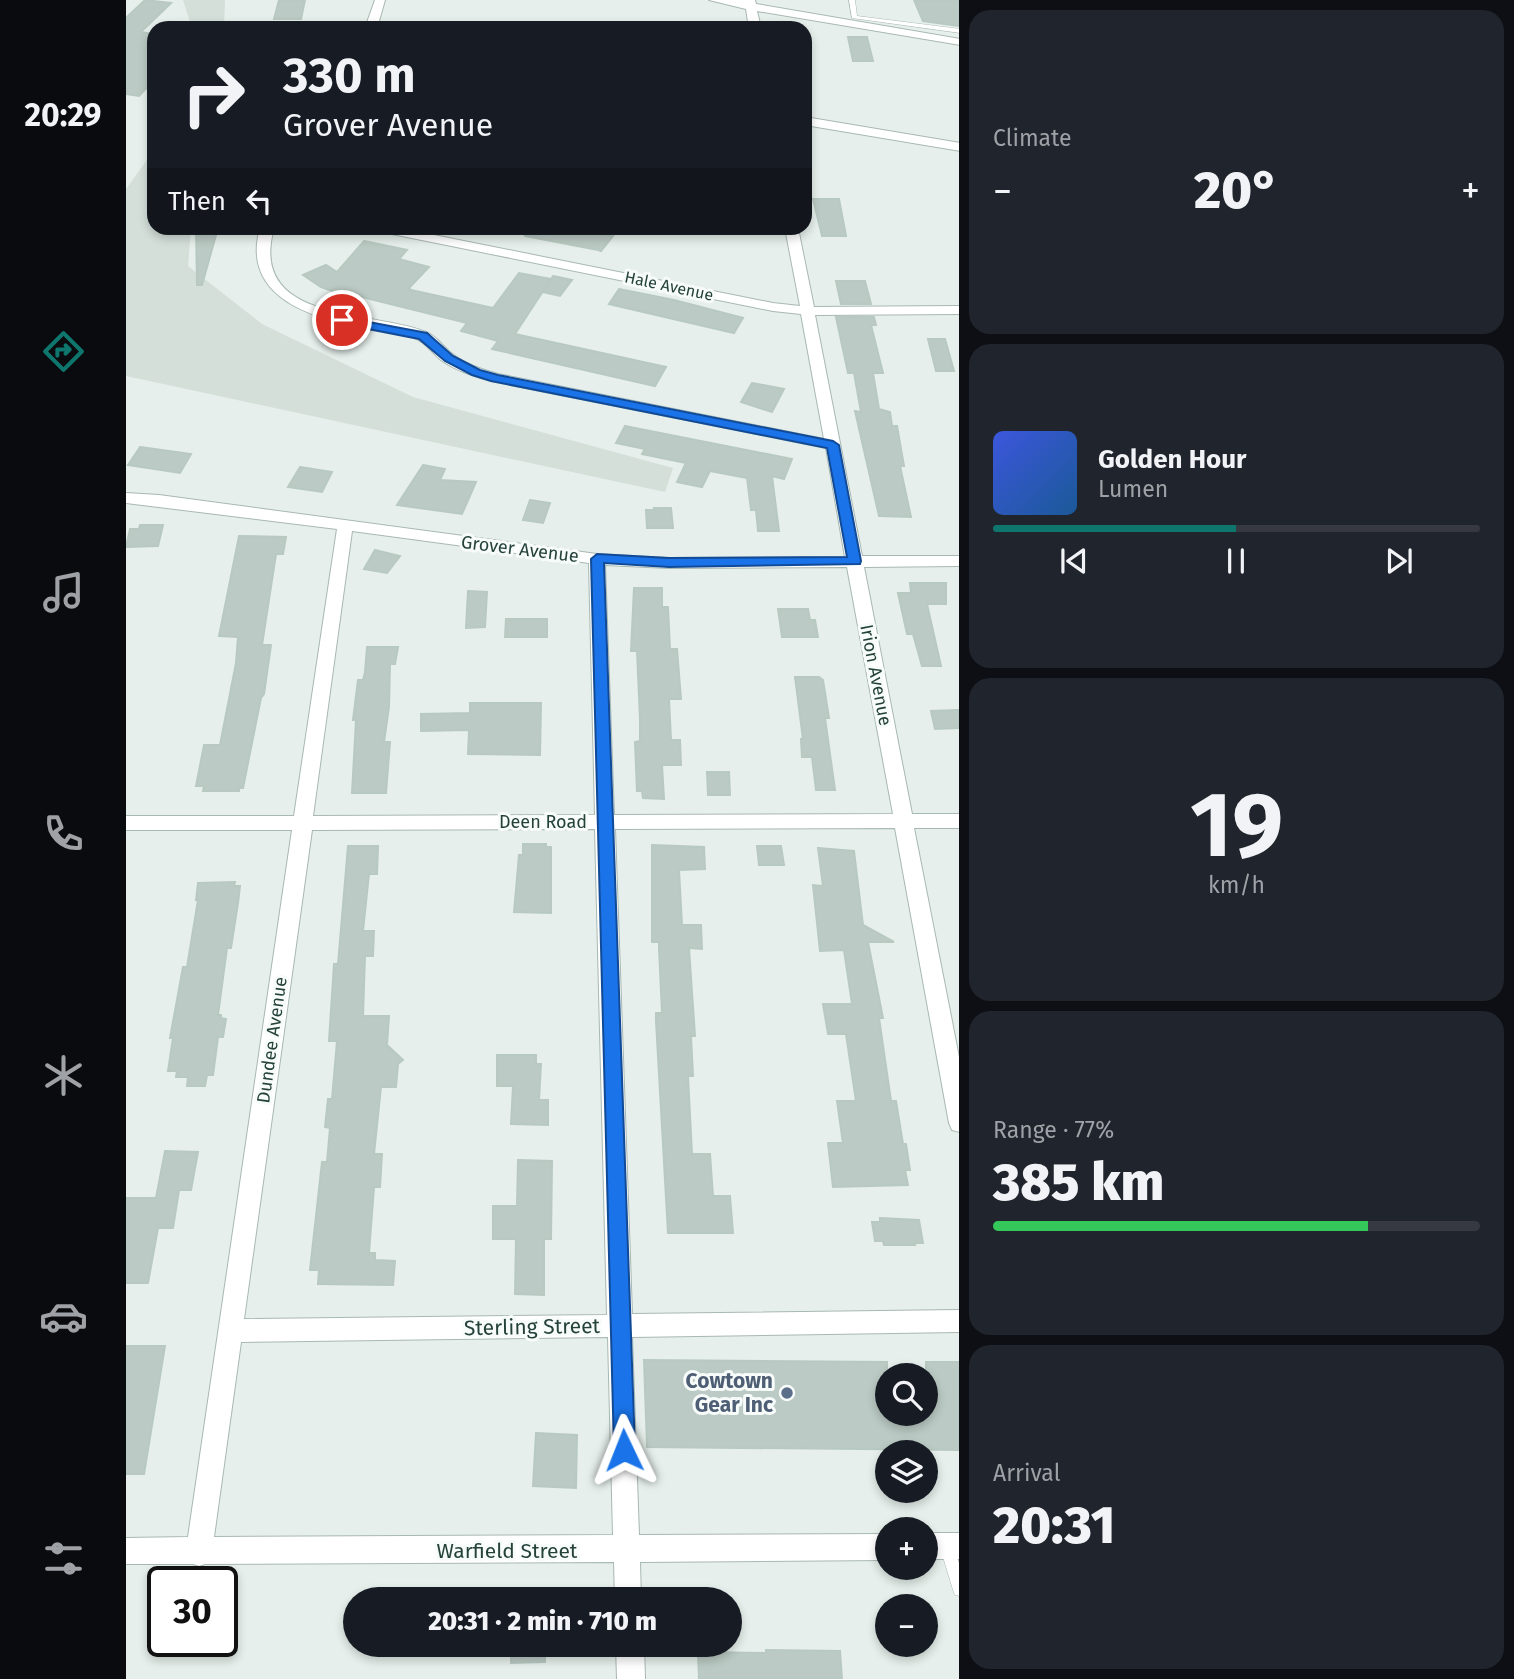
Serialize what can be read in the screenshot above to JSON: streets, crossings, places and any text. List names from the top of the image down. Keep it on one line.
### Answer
{"streets":{"street":["Hale Avenue","Grover Avenue","Irion Avenue","Deen Road","Dundee Avenue","Sterling Street","Warfield Street"]},"crossings":[["Hale Avenue","Irion Avenue"],["Grover Avenue","Irion Avenue"],["Grover Avenue","Dundee Avenue"],["Irion Avenue","Deen Road"],["Deen Road","Dundee Avenue"],["Dundee Avenue","Sterling Street"],["Dundee Avenue","Warfield Street"]],"places":["Cowtown Gear Inc"],"page":{"tabs":"20:29","tile":["Climate",["19","km/h"],["Range · 77%","385 km"],["Arrival","20:31"]],"turn":["330 m","Grover Avenue"],"heat":["−","20°","+"],"then":"Then","song":["Golden Hour","Lumen"],"map_buttons":["+","−"],"limit":"30","trip":"20:31 · 2 min · 710 m"}}
